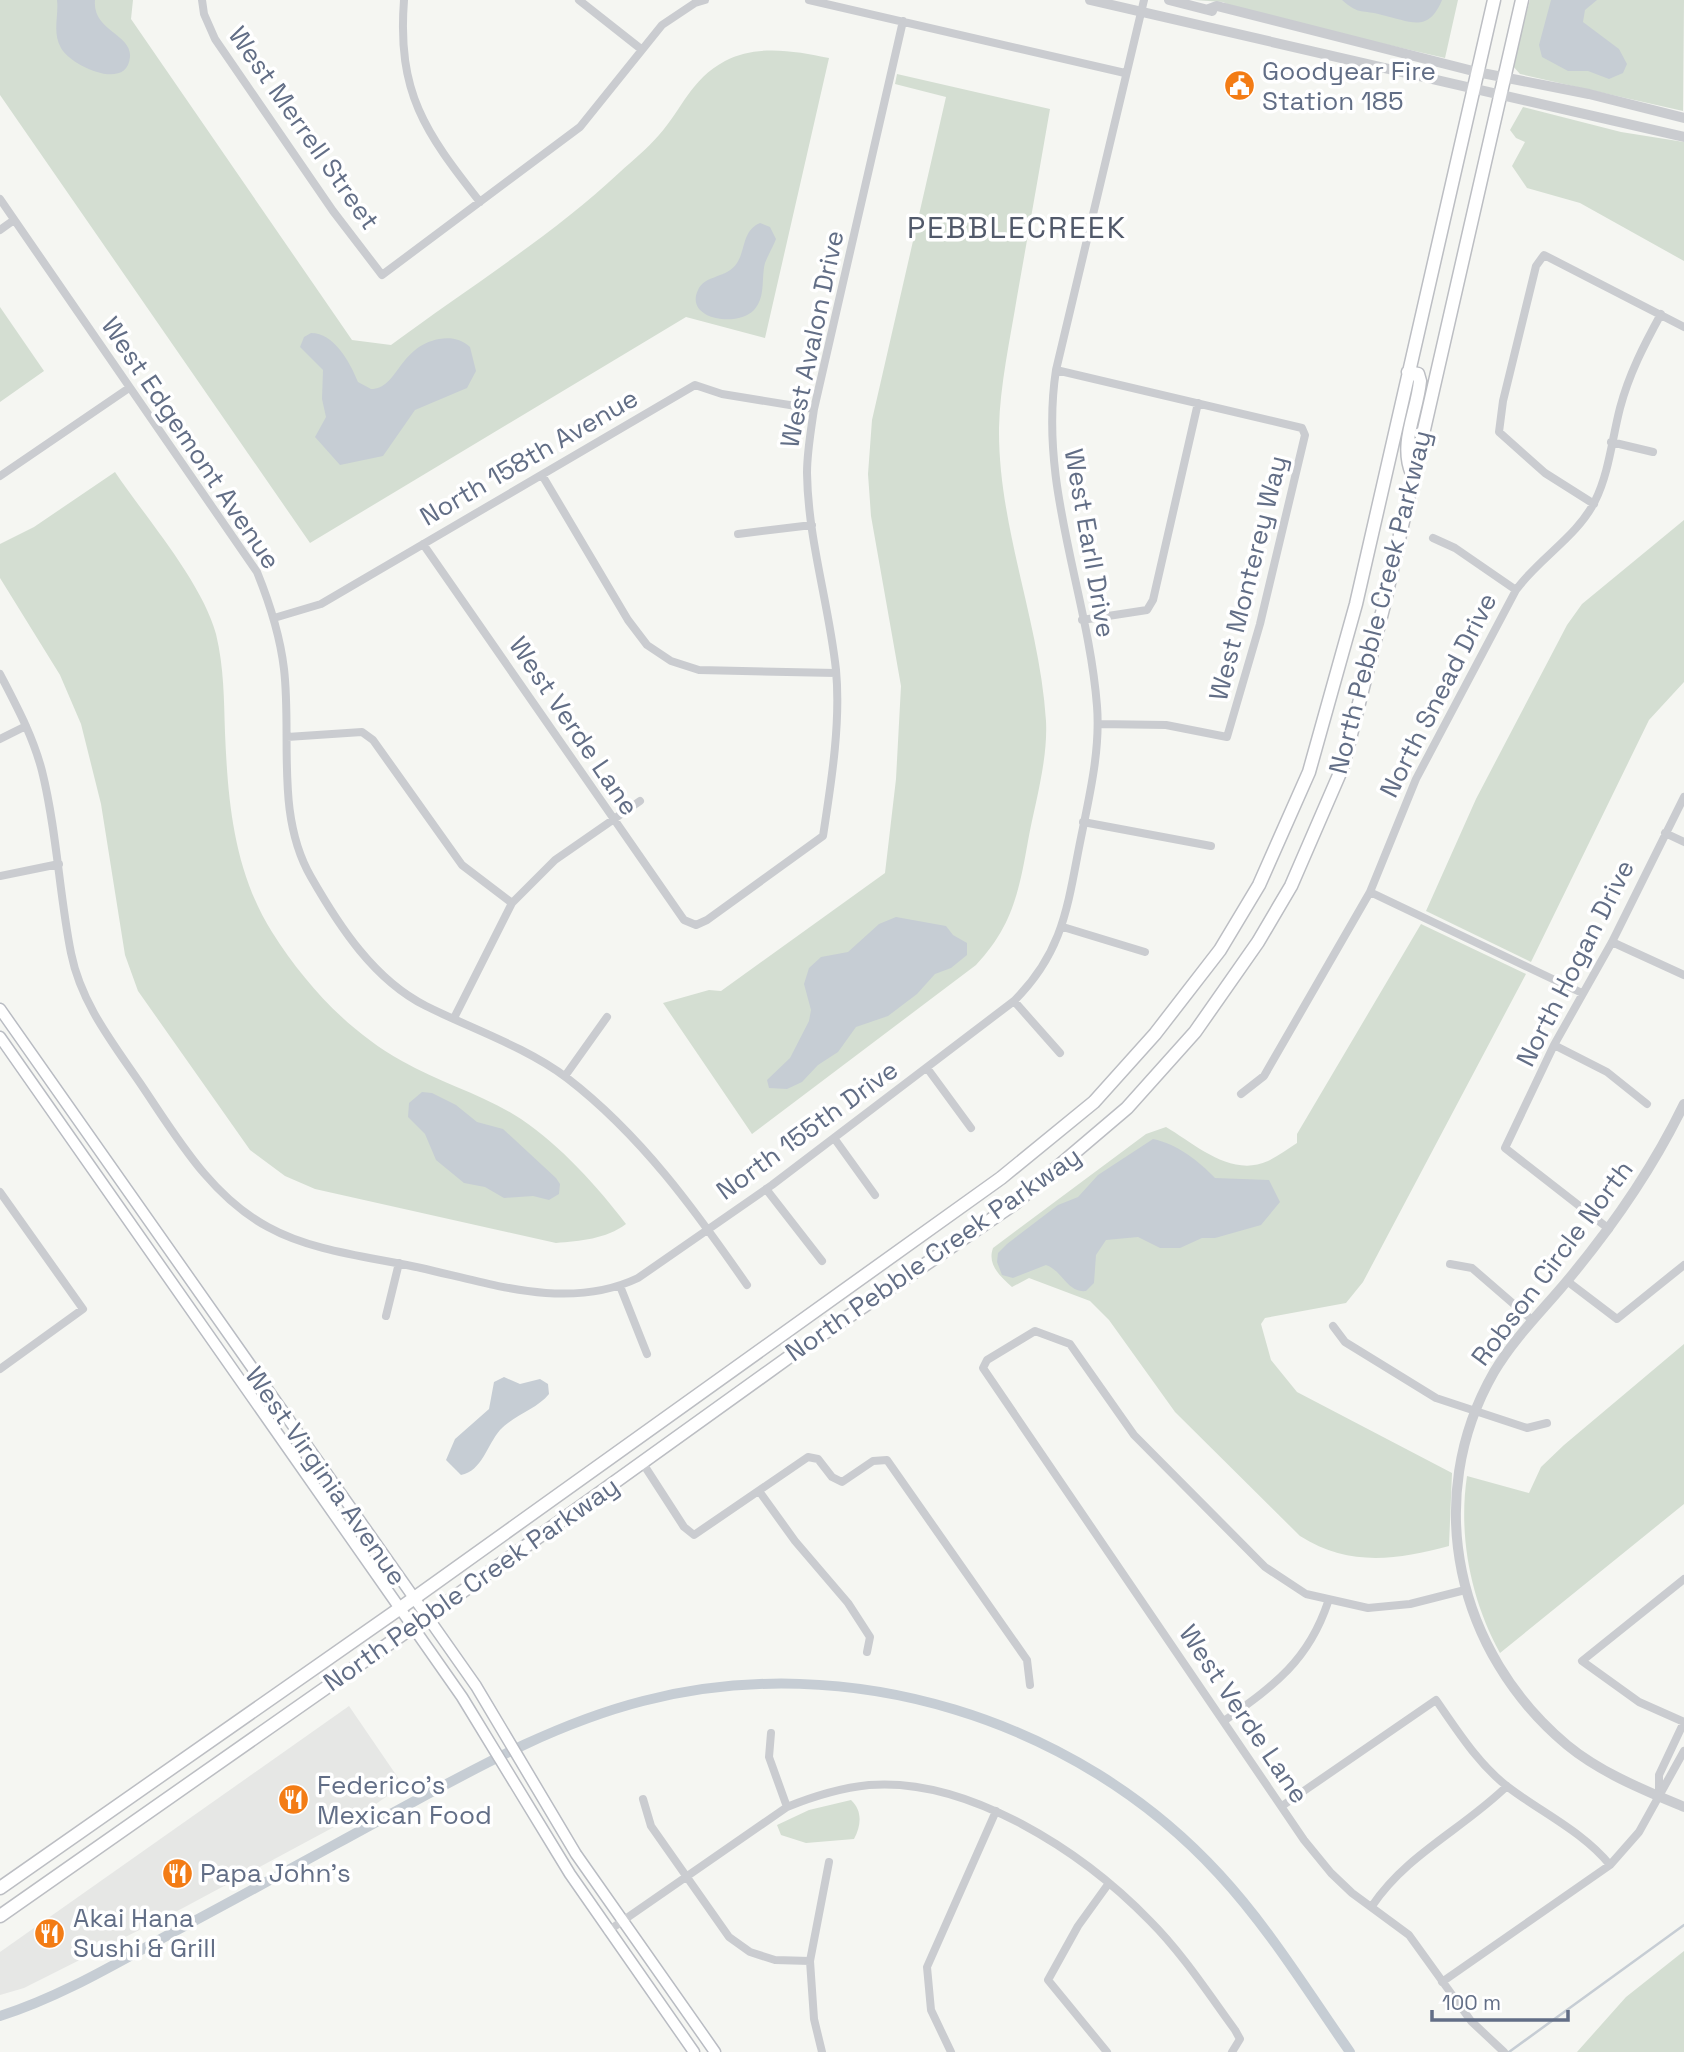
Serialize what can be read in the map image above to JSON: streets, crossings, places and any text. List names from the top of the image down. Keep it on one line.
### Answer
{"streets":{"main road":["North Pebble Creek Parkway","West Virginia Avenue"],"street":["West Merrell Street","West Avalon Drive","West Edgemont Avenue","North 158th Avenue","West Earll Drive","West Monterey Way","North Snead Drive","West Verde Lane","North Hogan Drive","North 155th Drive","Robson Circle North"]},"crossings":[["West Avalon Drive","North 158th Avenue"],["West Avalon Drive","West Verde Lane"],["West Edgemont Avenue","North 158th Avenue"],["West Edgemont Avenue","North 155th Drive"],["North 158th Avenue","West Verde Lane"],["West Earll Drive","West Monterey Way"],["West Earll Drive","North 155th Drive"],["North Pebble Creek Parkway","West Virginia Avenue"],["North Hogan Drive","Robson Circle North"]],"districts":["PEBBLECREEK"],"places":{"public building":["Goodyear Fire Station 185"],"restaurant":["Federico's Mexican Food","Papa John's","Akai Hana Sushi & Grill"]},"scale_bar":"100 m"}
